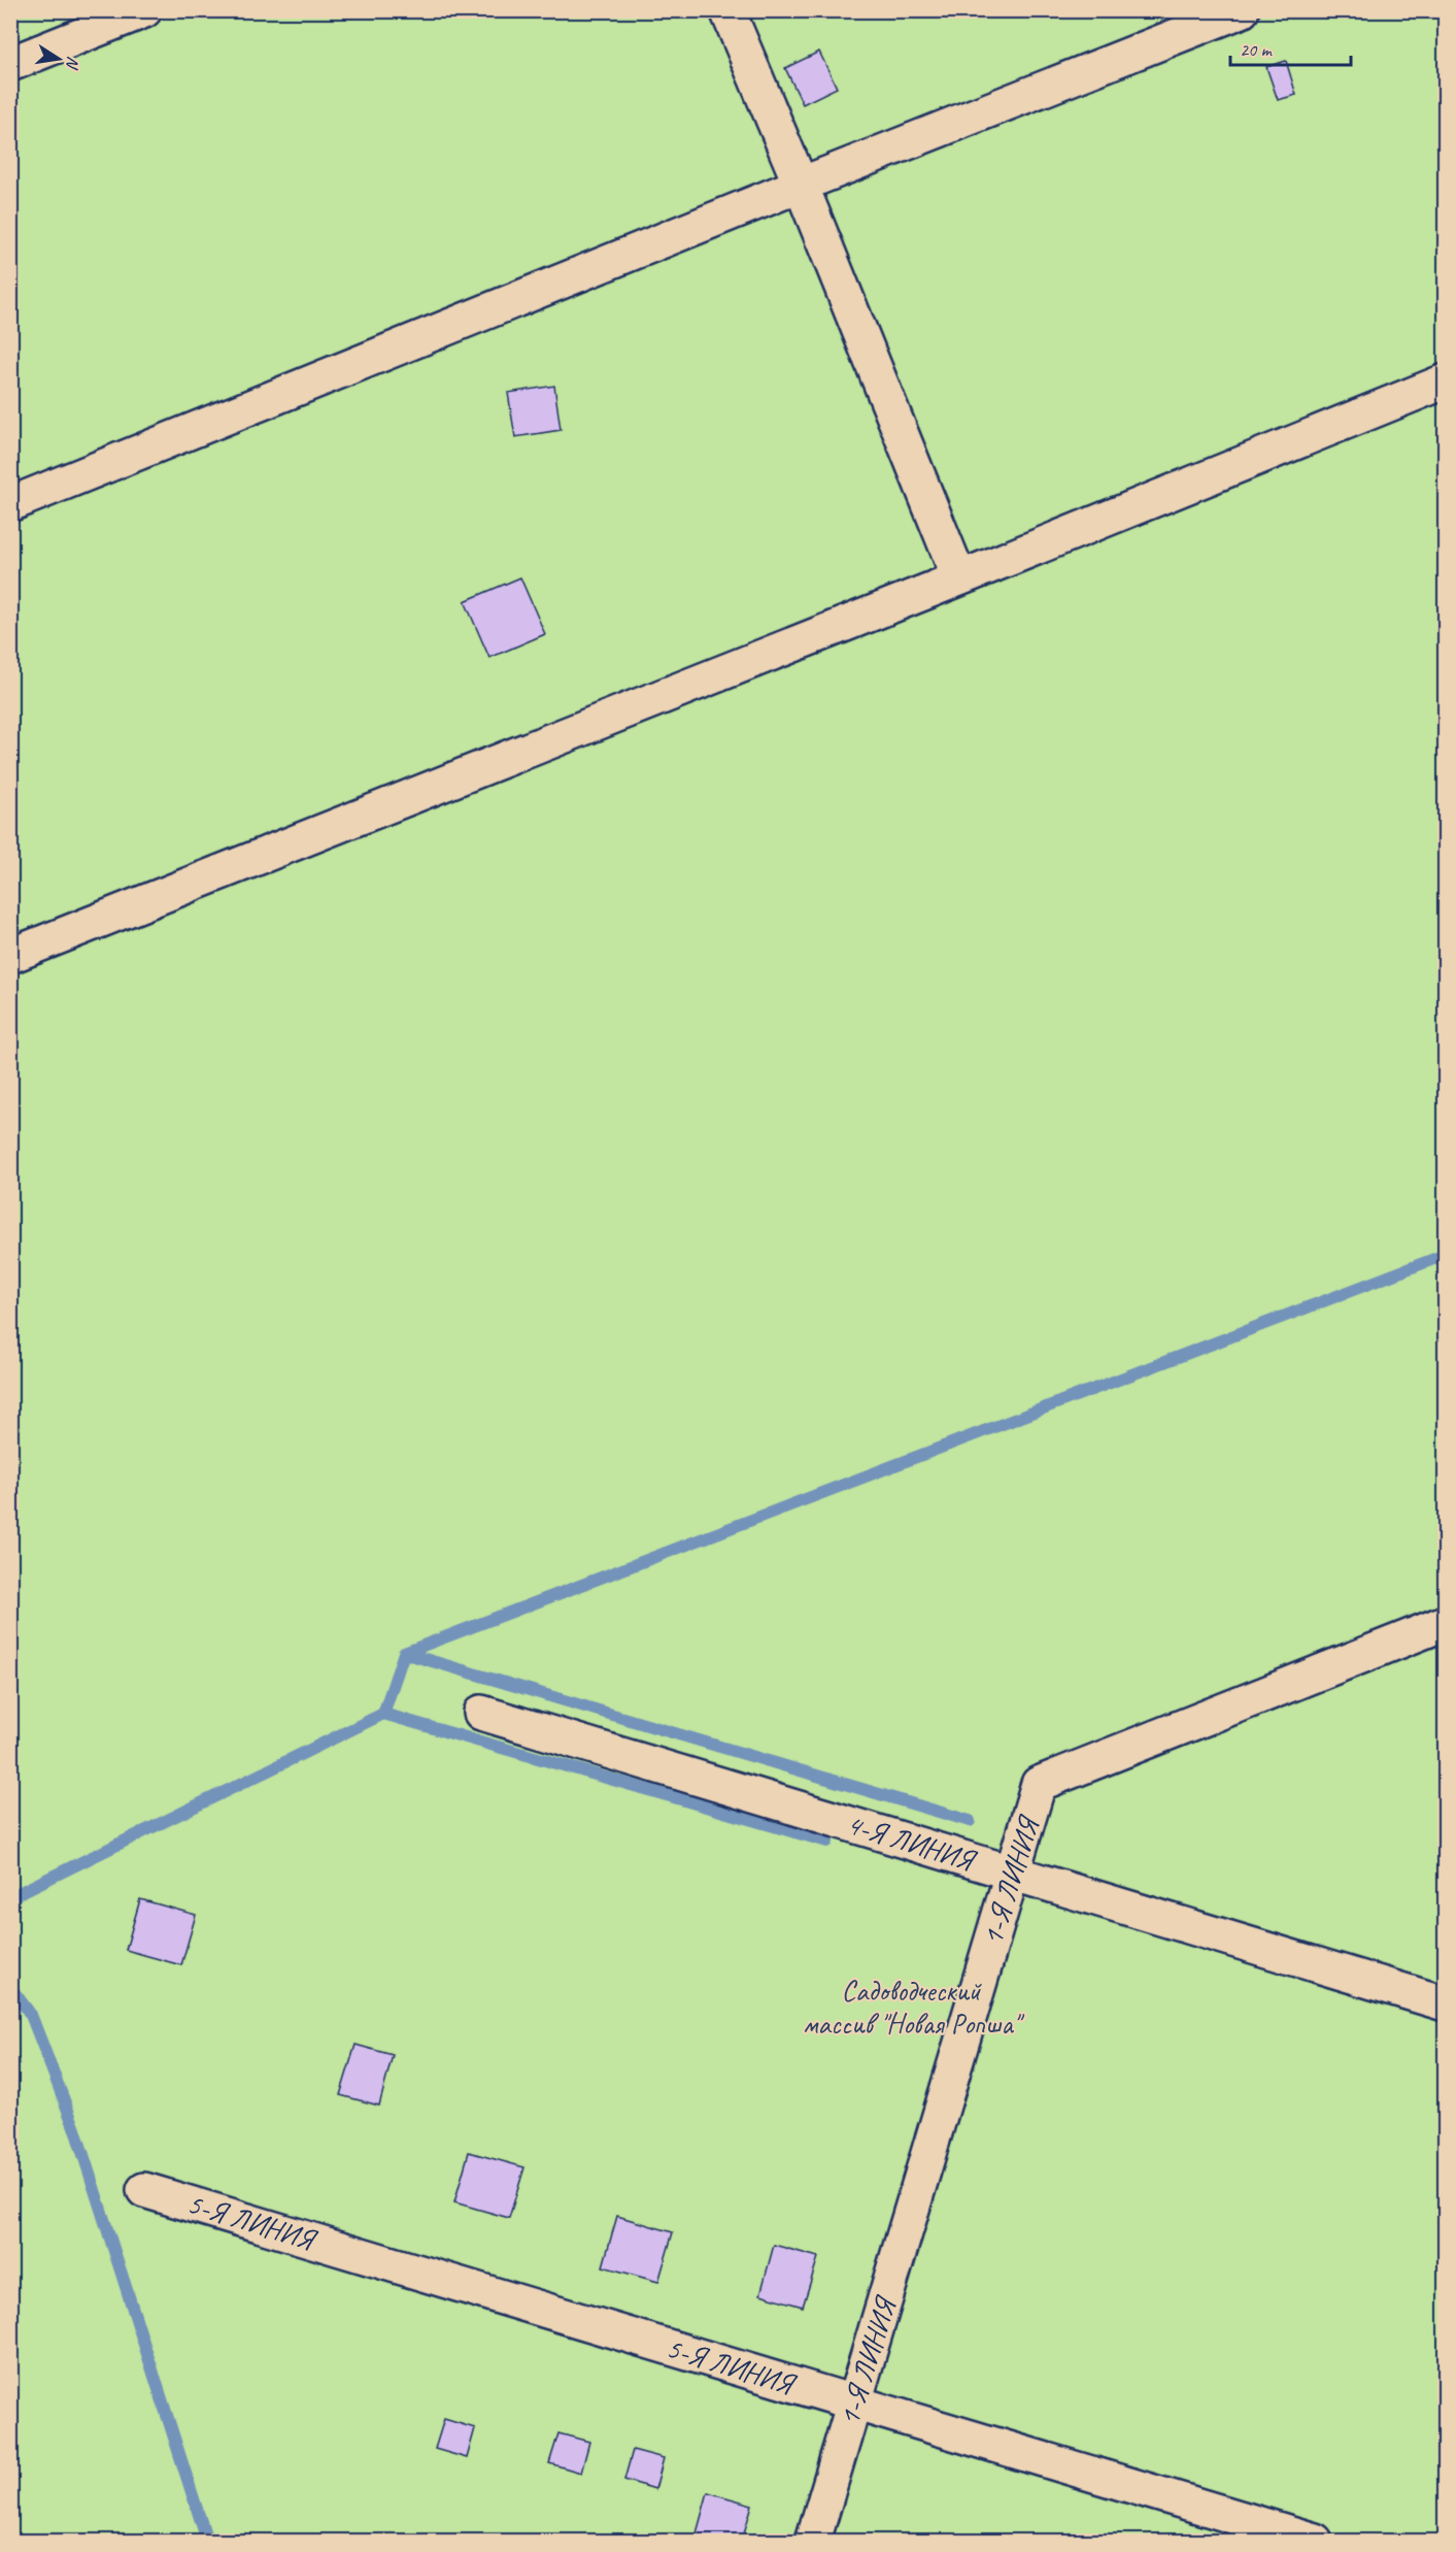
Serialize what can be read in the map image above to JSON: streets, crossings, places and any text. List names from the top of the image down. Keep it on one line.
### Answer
{"streets":{"street":["4-Я ЛИНИЯ","1-Я ЛИНИЯ","5-Я ЛИНИЯ"]},"crossings":[["4-Я ЛИНИЯ","1-Я ЛИНИЯ"],["1-Я ЛИНИЯ","5-Я ЛИНИЯ"]],"parks":["Садоводческий массив \"Новая Ропша\""],"scale_bar":"20 m","north":"right"}
